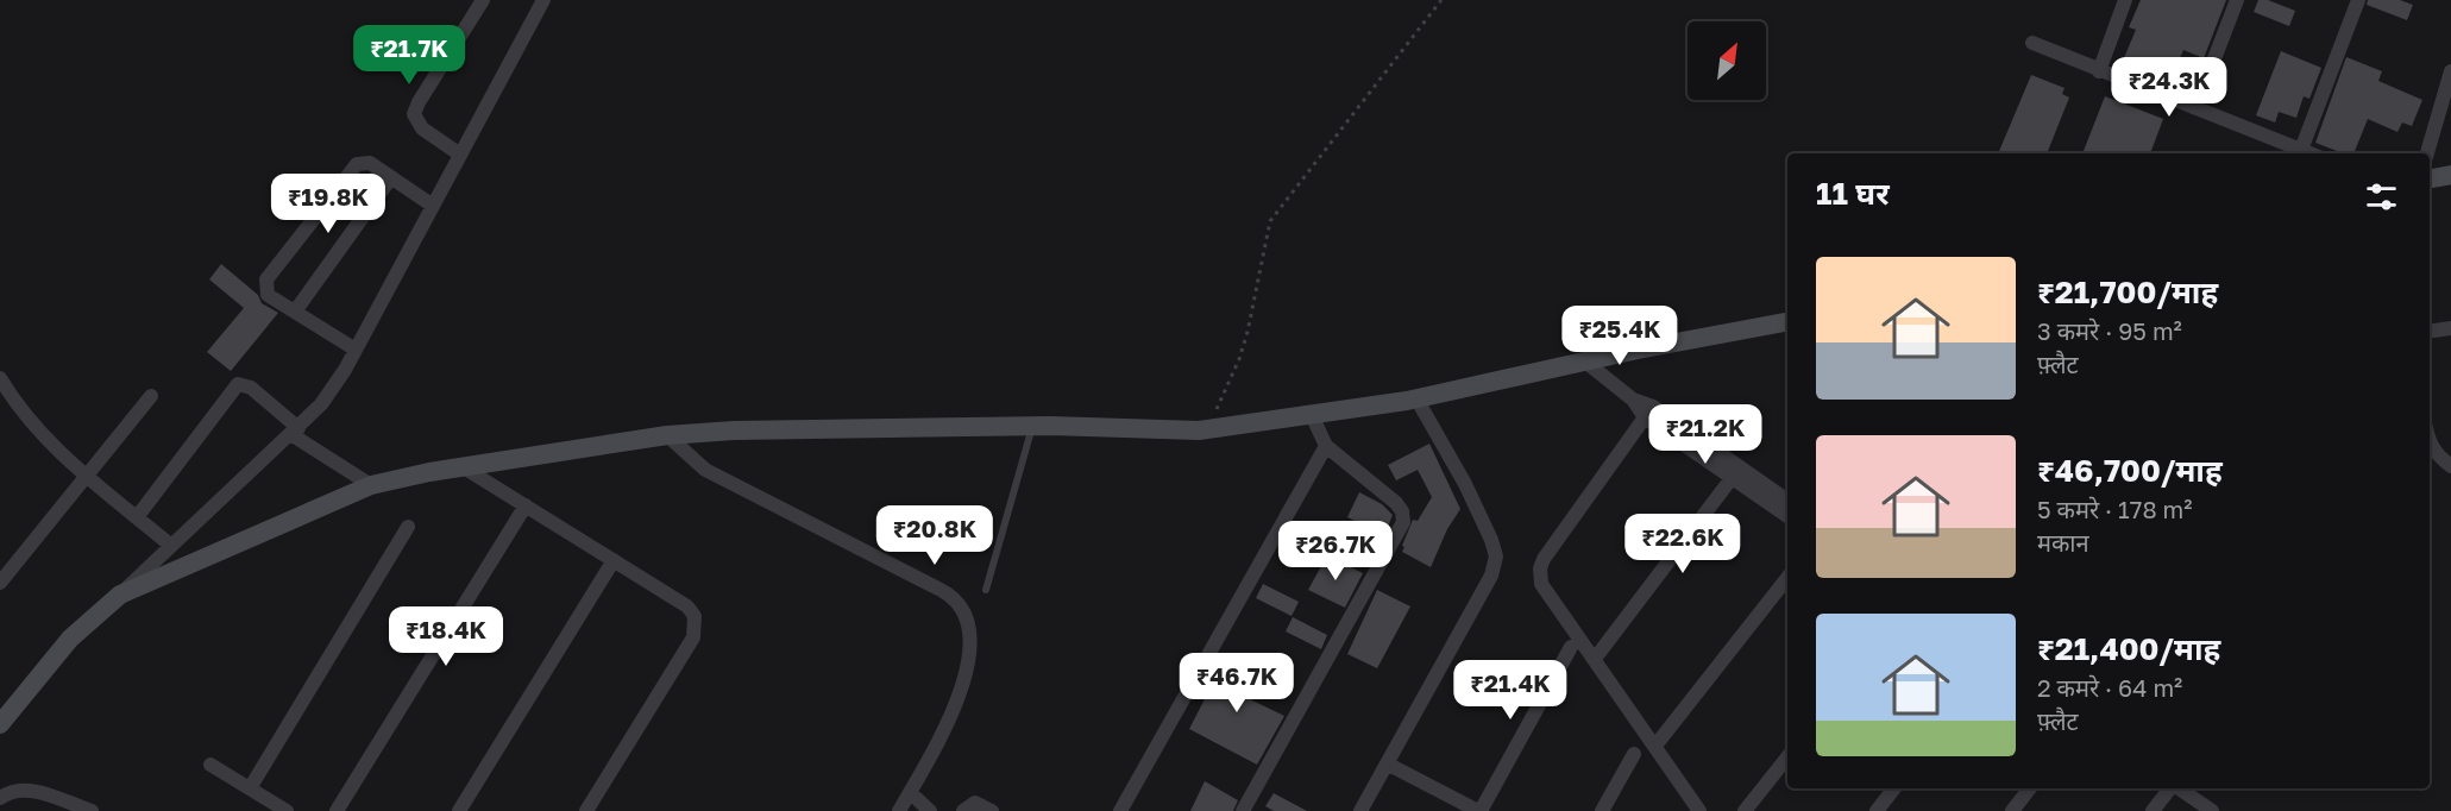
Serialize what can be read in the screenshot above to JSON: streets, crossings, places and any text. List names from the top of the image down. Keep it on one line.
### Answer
{"north":"top right","page":{"price":["₹21.7K","₹24.3K","₹19.8K","₹25.4K","₹21.2K","₹20.8K","₹22.6K","₹26.7K","₹18.4K","₹46.7K","₹21.4K"],"heading":"11 घर","list":[{"name":"₹21,700/माह","note":"3 कमरे · 95 m² · फ़्लैट"},{"name":"₹46,700/माह","note":"5 कमरे · 178 m² · मकान"},{"name":"₹21,400/माह","note":"2 कमरे · 64 m² · फ़्लैट"}]}}
